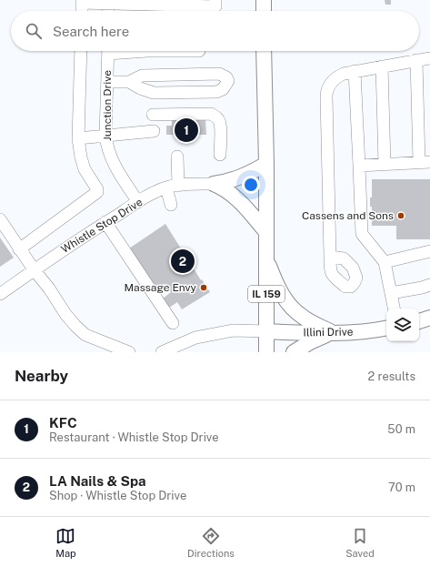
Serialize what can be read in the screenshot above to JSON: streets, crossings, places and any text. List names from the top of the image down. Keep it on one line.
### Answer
{"streets":{"main road":["Whistle Stop Drive","IL 159","Illini Drive"],"street":["Junction Drive"]},"crossings":[["Junction Drive","Whistle Stop Drive"],["Whistle Stop Drive","IL 159"],["IL 159","Illini Drive"]],"places":["Cassens and Sons","Massage Envy"],"page":{"search":"Search here","pins":["1","2"],"heading":["Nearby","2 results"],"list":[{"mark":"1","name":"KFC","note":"Restaurant · Whistle Stop Drive","value":"50 m"},{"mark":"2","name":"LA Nails & Spa","note":"Shop · Whistle Stop Drive","value":"70 m"}],"nav":["Map","Directions","Saved"]}}
